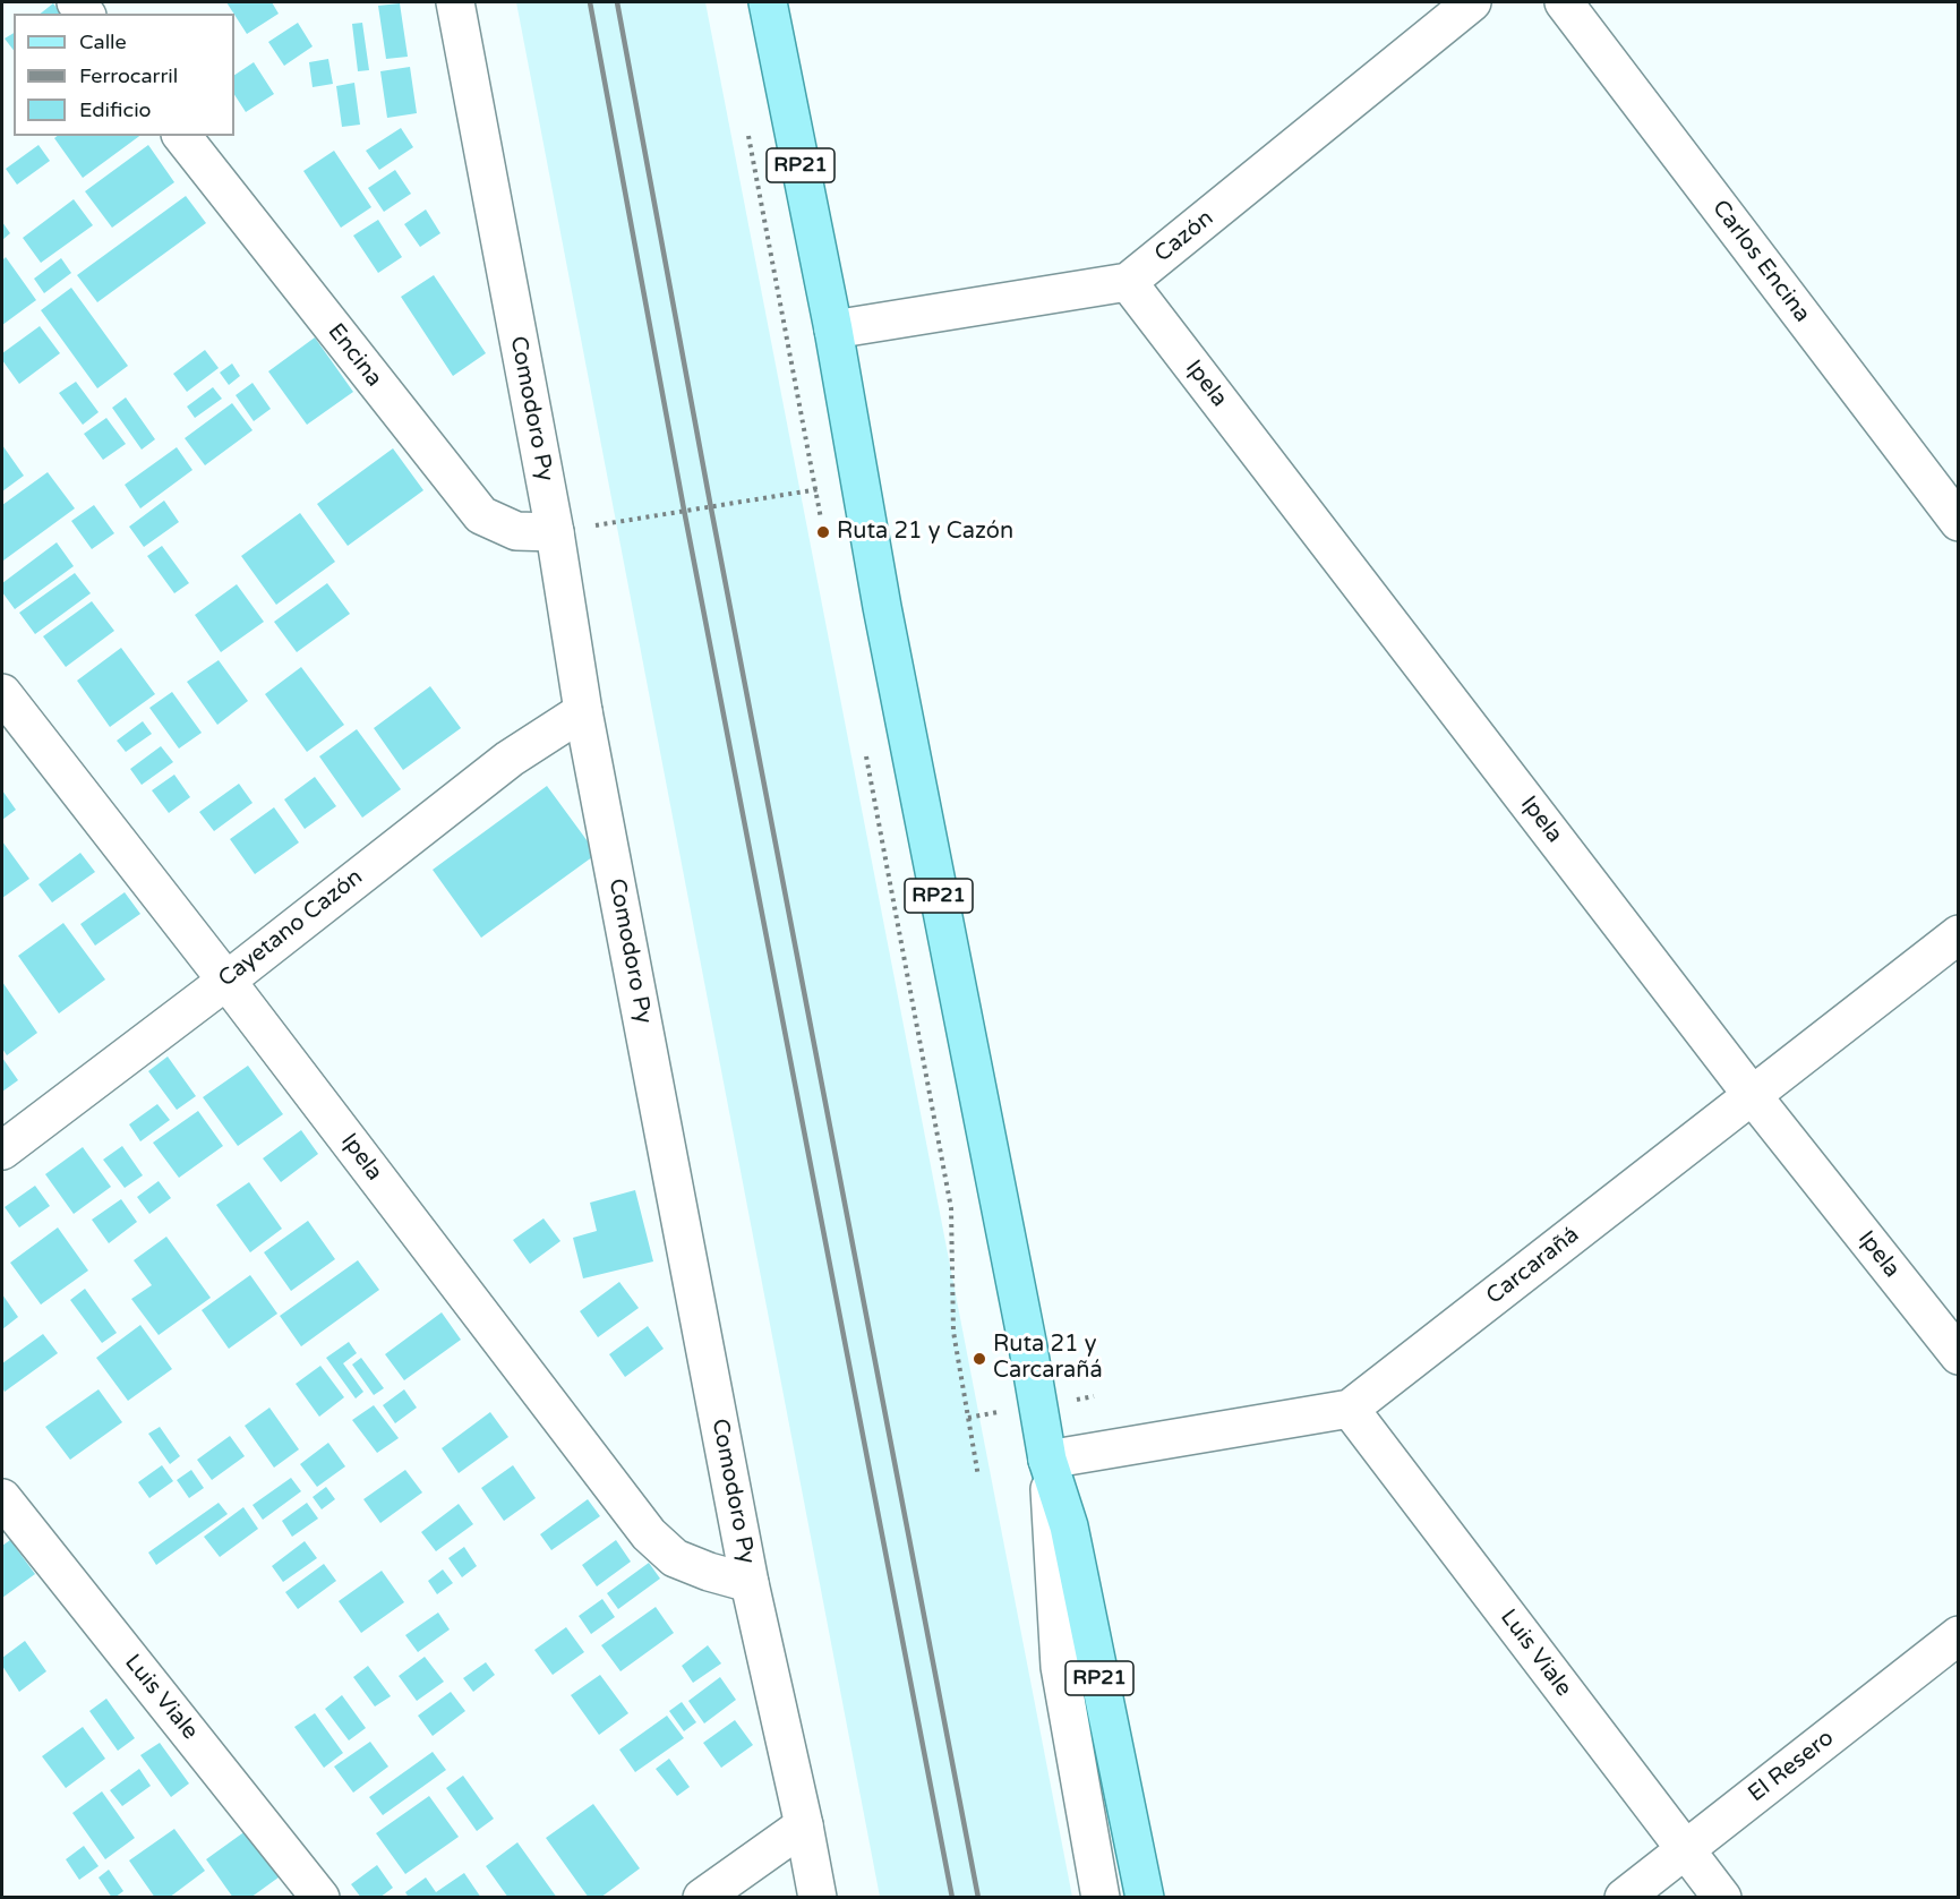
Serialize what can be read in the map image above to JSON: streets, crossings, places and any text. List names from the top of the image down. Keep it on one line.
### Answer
{"streets":{"main road":["RP21"],"street":["Cazón","Carlos Encina","Encina","Ipela","Comodoro Py","Cayetano Cazón","Carcarañá","Luis Viale","El Resero"]},"crossings":[["RP21","Cazón"],["RP21","Carcarañá"],["Cazón","Ipela"],["Encina","Comodoro Py"],["Ipela","Comodoro Py"],["Ipela","Cayetano Cazón"],["Ipela","Carcarañá"],["Comodoro Py","Cayetano Cazón"],["Carcarañá","Luis Viale"],["Luis Viale","El Resero"]],"places":["Ruta 21 y Cazón","Ruta 21 y Carcarañá"],"legend":["Calle","Ferrocarril","Edificio"]}
